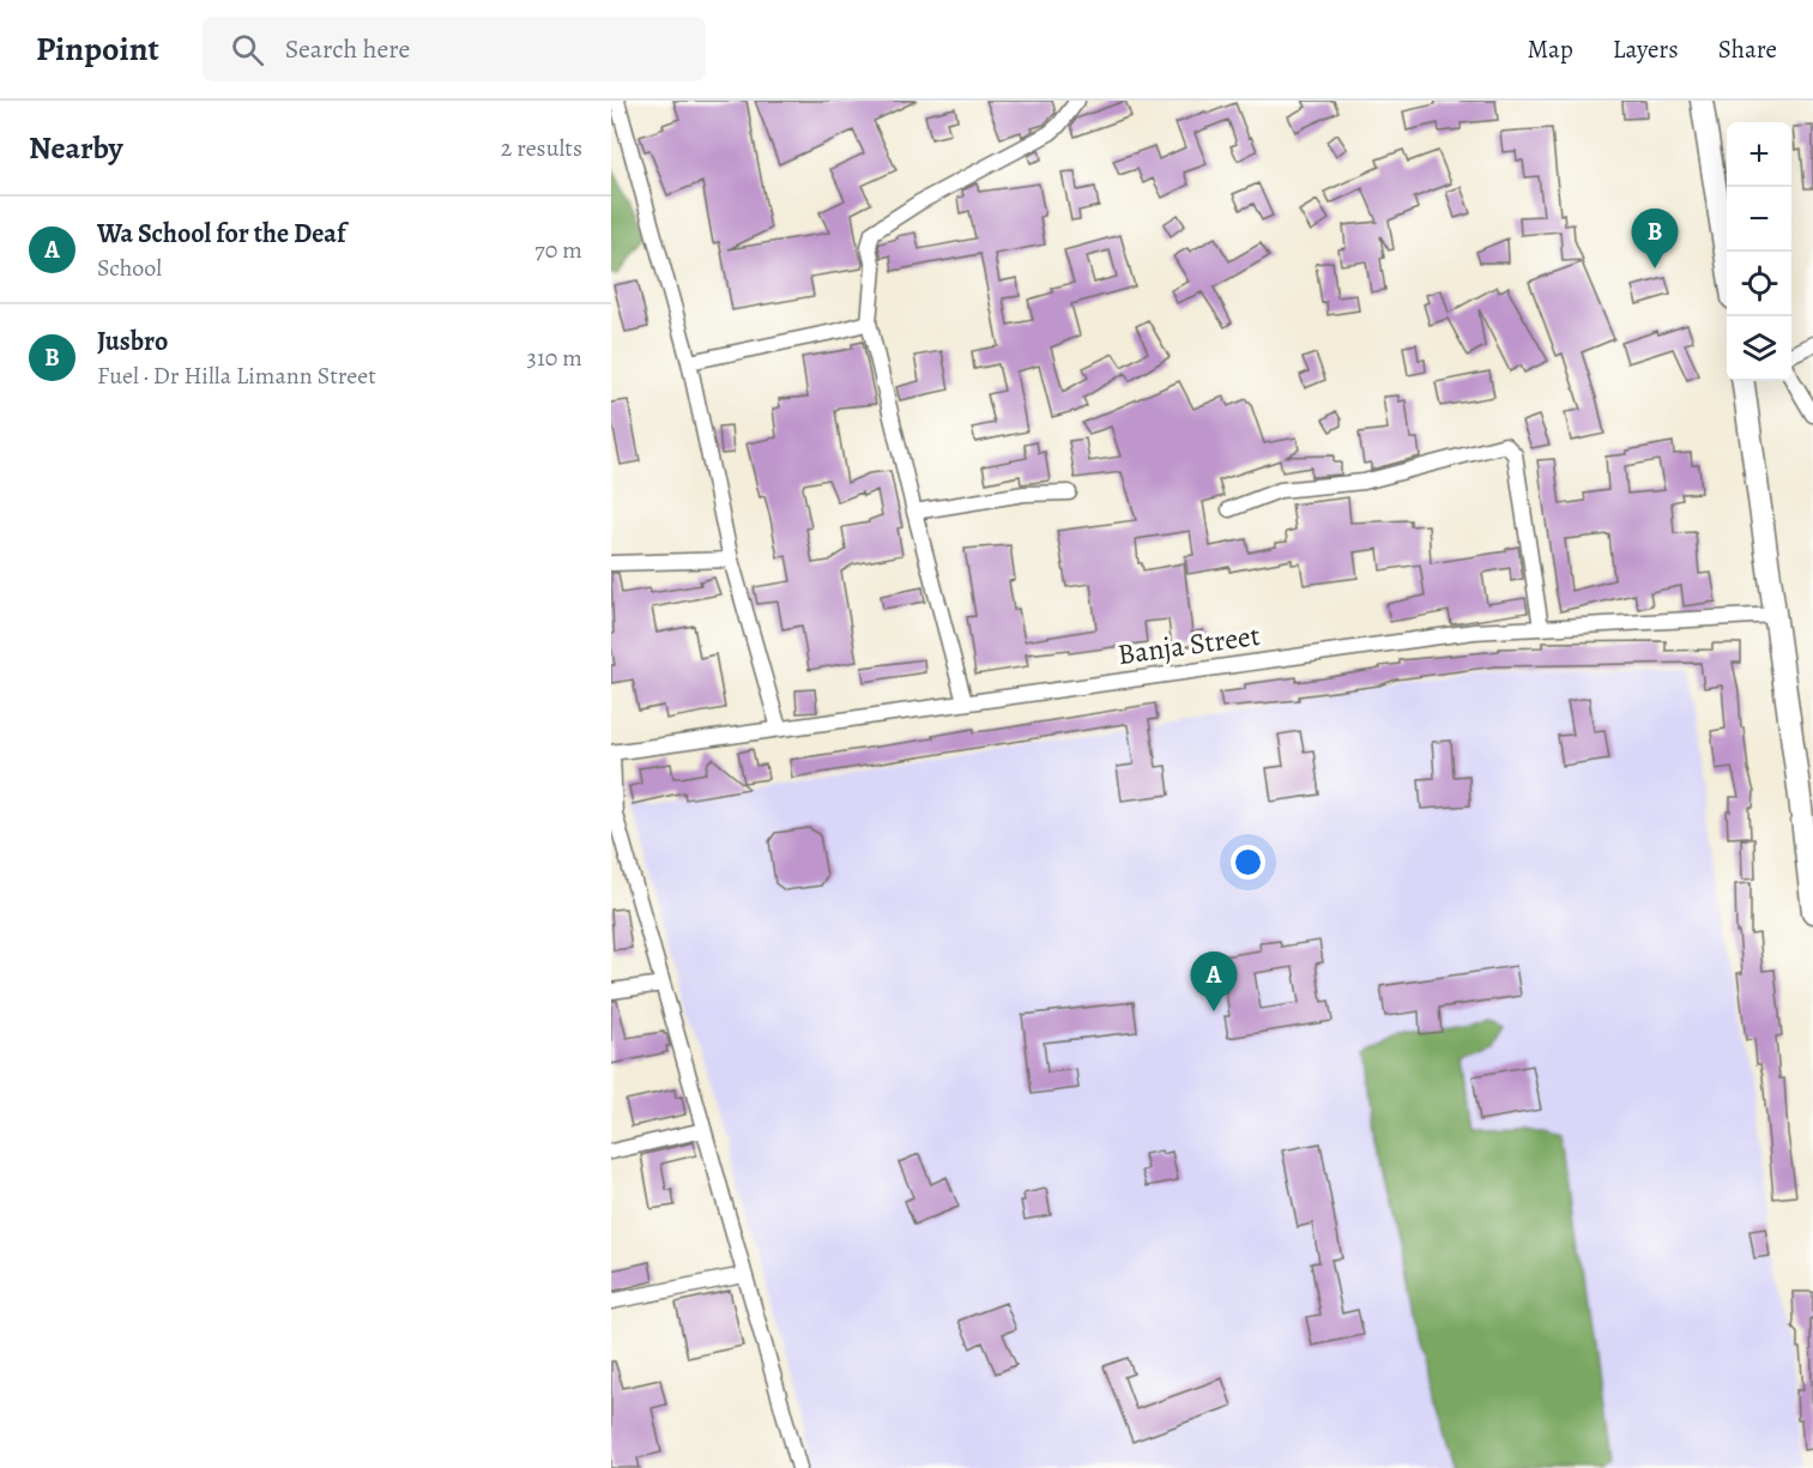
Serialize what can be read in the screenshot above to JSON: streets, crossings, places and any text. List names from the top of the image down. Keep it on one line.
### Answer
{"streets":{"street":["Banja Street"]},"page":{"header":"Pinpoint","search":"Search here","nav":["Map","Layers","Share"],"heading":["Nearby","2 results"],"map_buttons":["+","−"],"list":[{"mark":"A","name":"Wa School for the Deaf","note":"School","value":"70 m"},{"mark":"B","name":"Jusbro","note":"Fuel · Dr Hilla Limann Street","value":"310 m"}],"pins":["B","A"]}}
